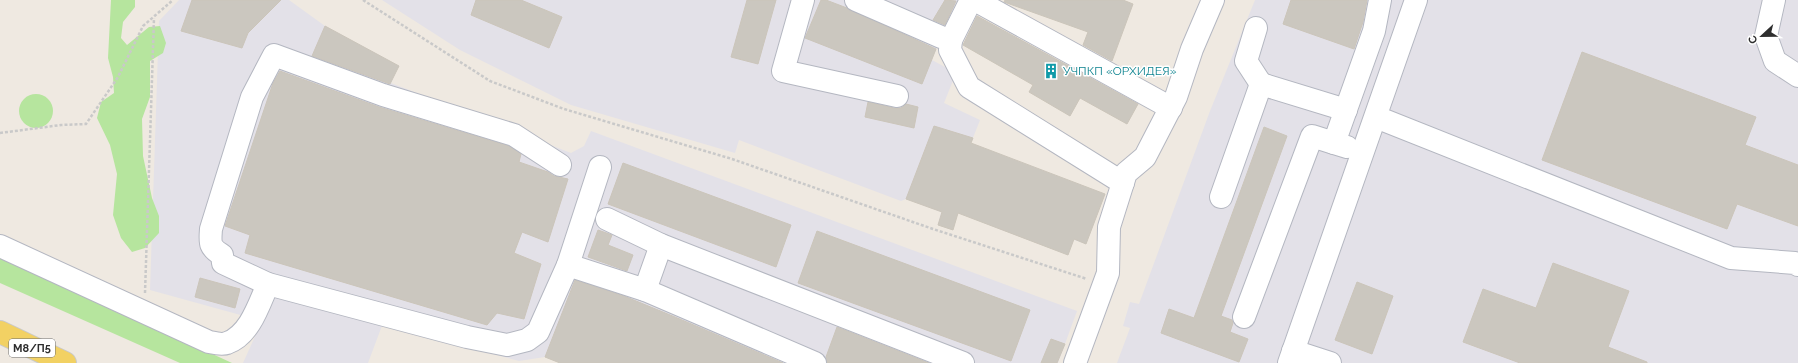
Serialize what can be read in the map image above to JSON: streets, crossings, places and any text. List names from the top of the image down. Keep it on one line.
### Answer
{"streets":{"main road":["М8/П5"]},"places":{"building":["УЧПКП «ОРХИДЕЯ»"]},"north":"left"}
